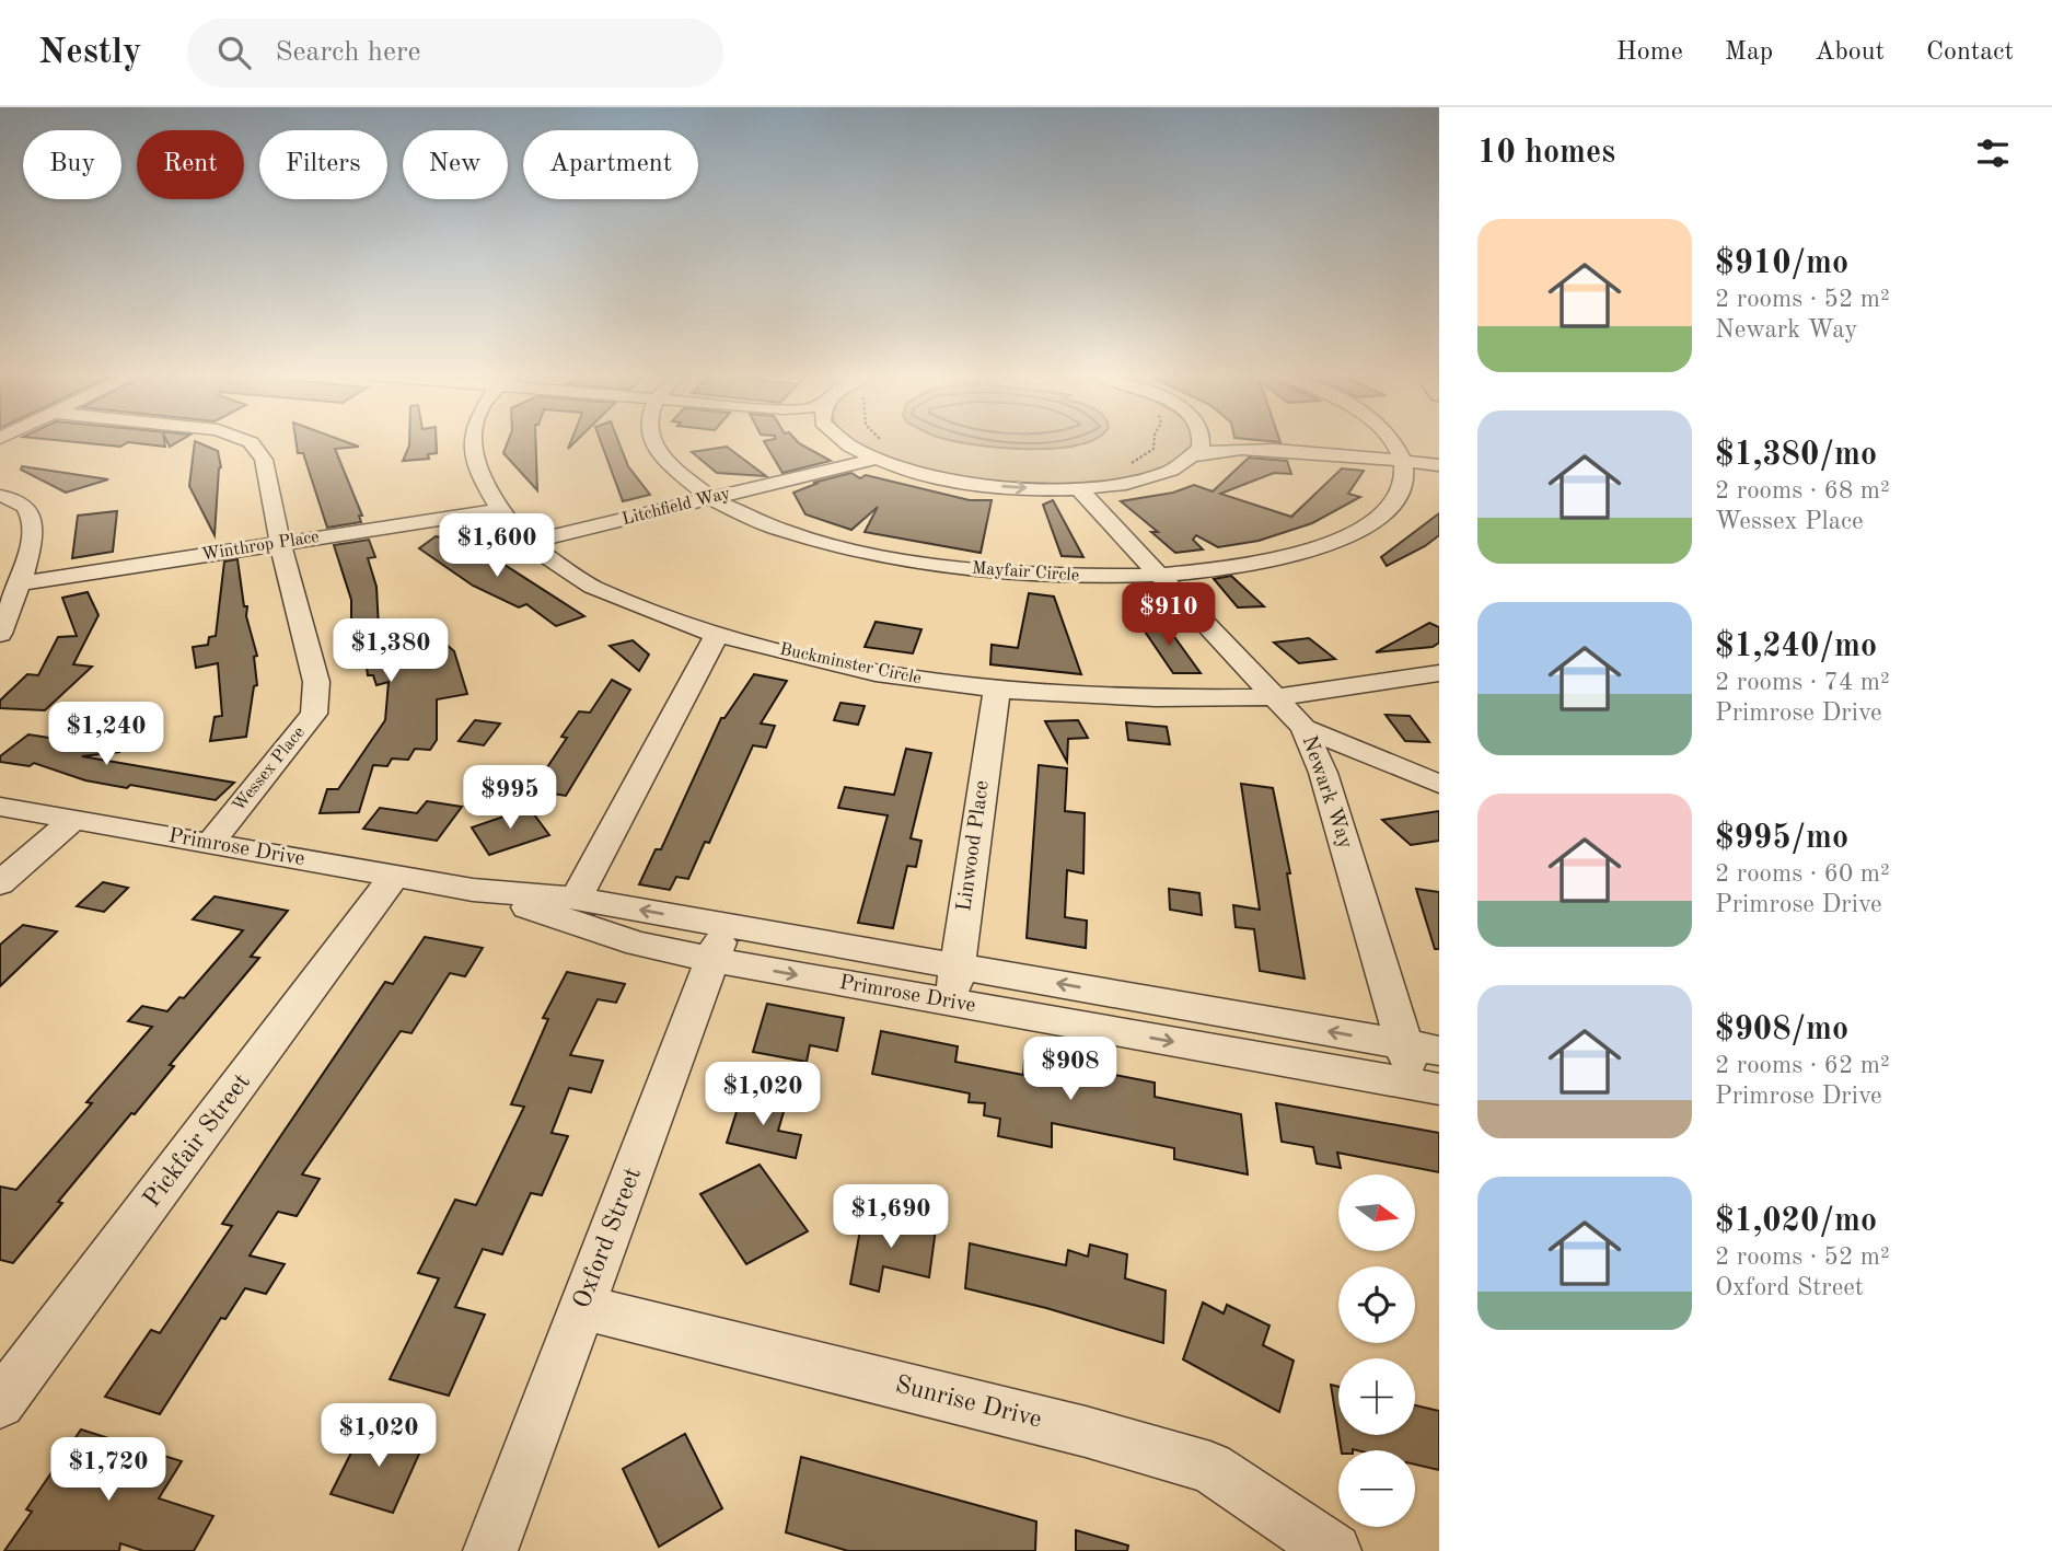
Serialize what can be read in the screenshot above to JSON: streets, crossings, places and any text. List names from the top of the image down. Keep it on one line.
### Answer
{"streets":{"street":["Litchfield Way","Winthrop Place","Mayfair Circle","Buckminster Circle","Wessex Place","Newark Way","Linwood Place","Primrose Drive","Pickfair Street","Oxford Street","Sunrise Drive"]},"crossings":[["Litchfield Way","Mayfair Circle"],["Litchfield Way","Buckminster Circle"],["Winthrop Place","Buckminster Circle"],["Winthrop Place","Wessex Place"],["Mayfair Circle","Newark Way"],["Buckminster Circle","Newark Way"],["Buckminster Circle","Linwood Place"],["Wessex Place","Primrose Drive"],["Newark Way","Primrose Drive"],["Linwood Place","Primrose Drive"],["Primrose Drive","Pickfair Street"],["Primrose Drive","Oxford Street"],["Oxford Street","Sunrise Drive"]],"north":"right","page":{"header":"Nestly","search":"Search here","nav":["Home","Map","About","Contact"],"heading":"10 homes","chip":["Buy","Rent","Filters","New","Apartment"],"list":[{"name":"$910/mo","note":"2 rooms · 52 m² · Newark Way"},{"name":"$1,380/mo","note":"2 rooms · 68 m² · Wessex Place"},{"name":"$1,240/mo","note":"2 rooms · 74 m² · Primrose Drive"},{"name":"$995/mo","note":"2 rooms · 60 m² · Primrose Drive"},{"name":"$908/mo","note":"2 rooms · 62 m² · Primrose Drive"},{"name":"$1,020/mo","note":"2 rooms · 52 m² · Oxford Street"}],"price":["$1,600","$910","$1,380","$1,240","$995","$908","$1,020","$1,690","$1,020","$1,720"],"map_buttons":["+","−"]}}
